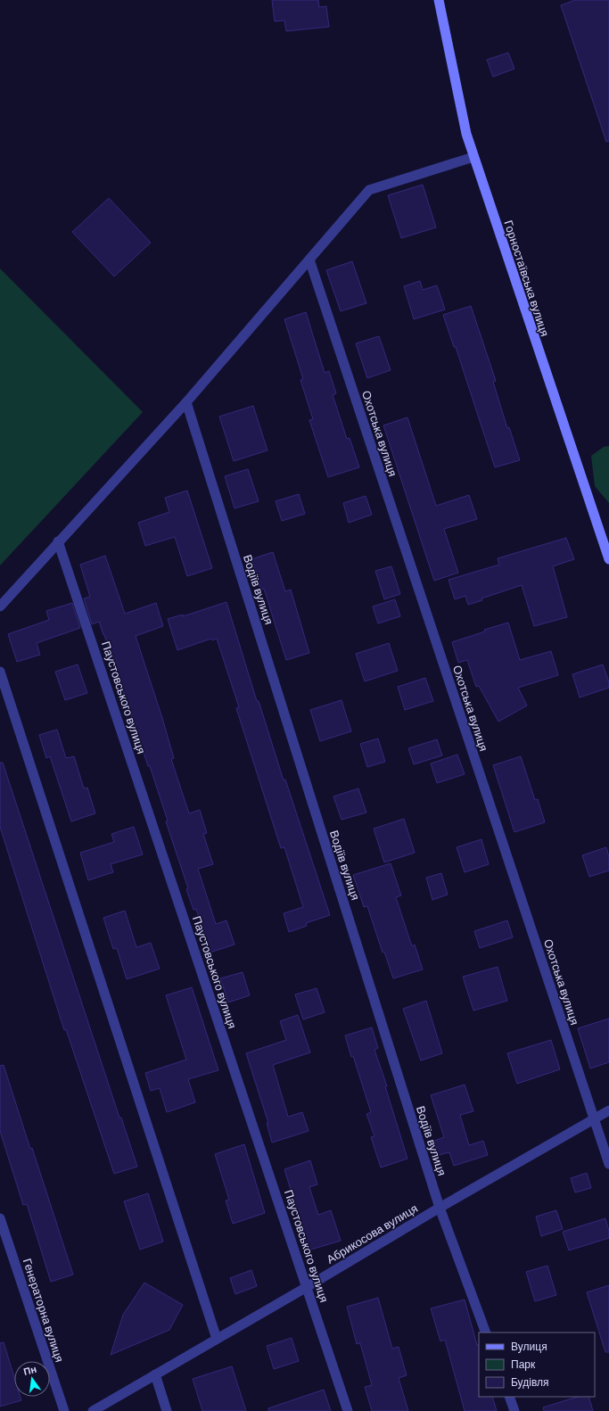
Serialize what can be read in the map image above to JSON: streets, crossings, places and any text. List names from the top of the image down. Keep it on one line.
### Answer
{"streets":{"main road":["Горностаївська вулиця"],"street":["Охотська вулиця","Водіїв вулиця","Паустовського вулиця","Абрикосова вулиця","Генераторна вулиця"]},"crossings":[["Охотська вулиця","Абрикосова вулиця"],["Водіїв вулиця","Абрикосова вулиця"],["Паустовського вулиця","Абрикосова вулиця"]],"legend":["Вулиця","Парк","Будівля"],"north":"top"}
